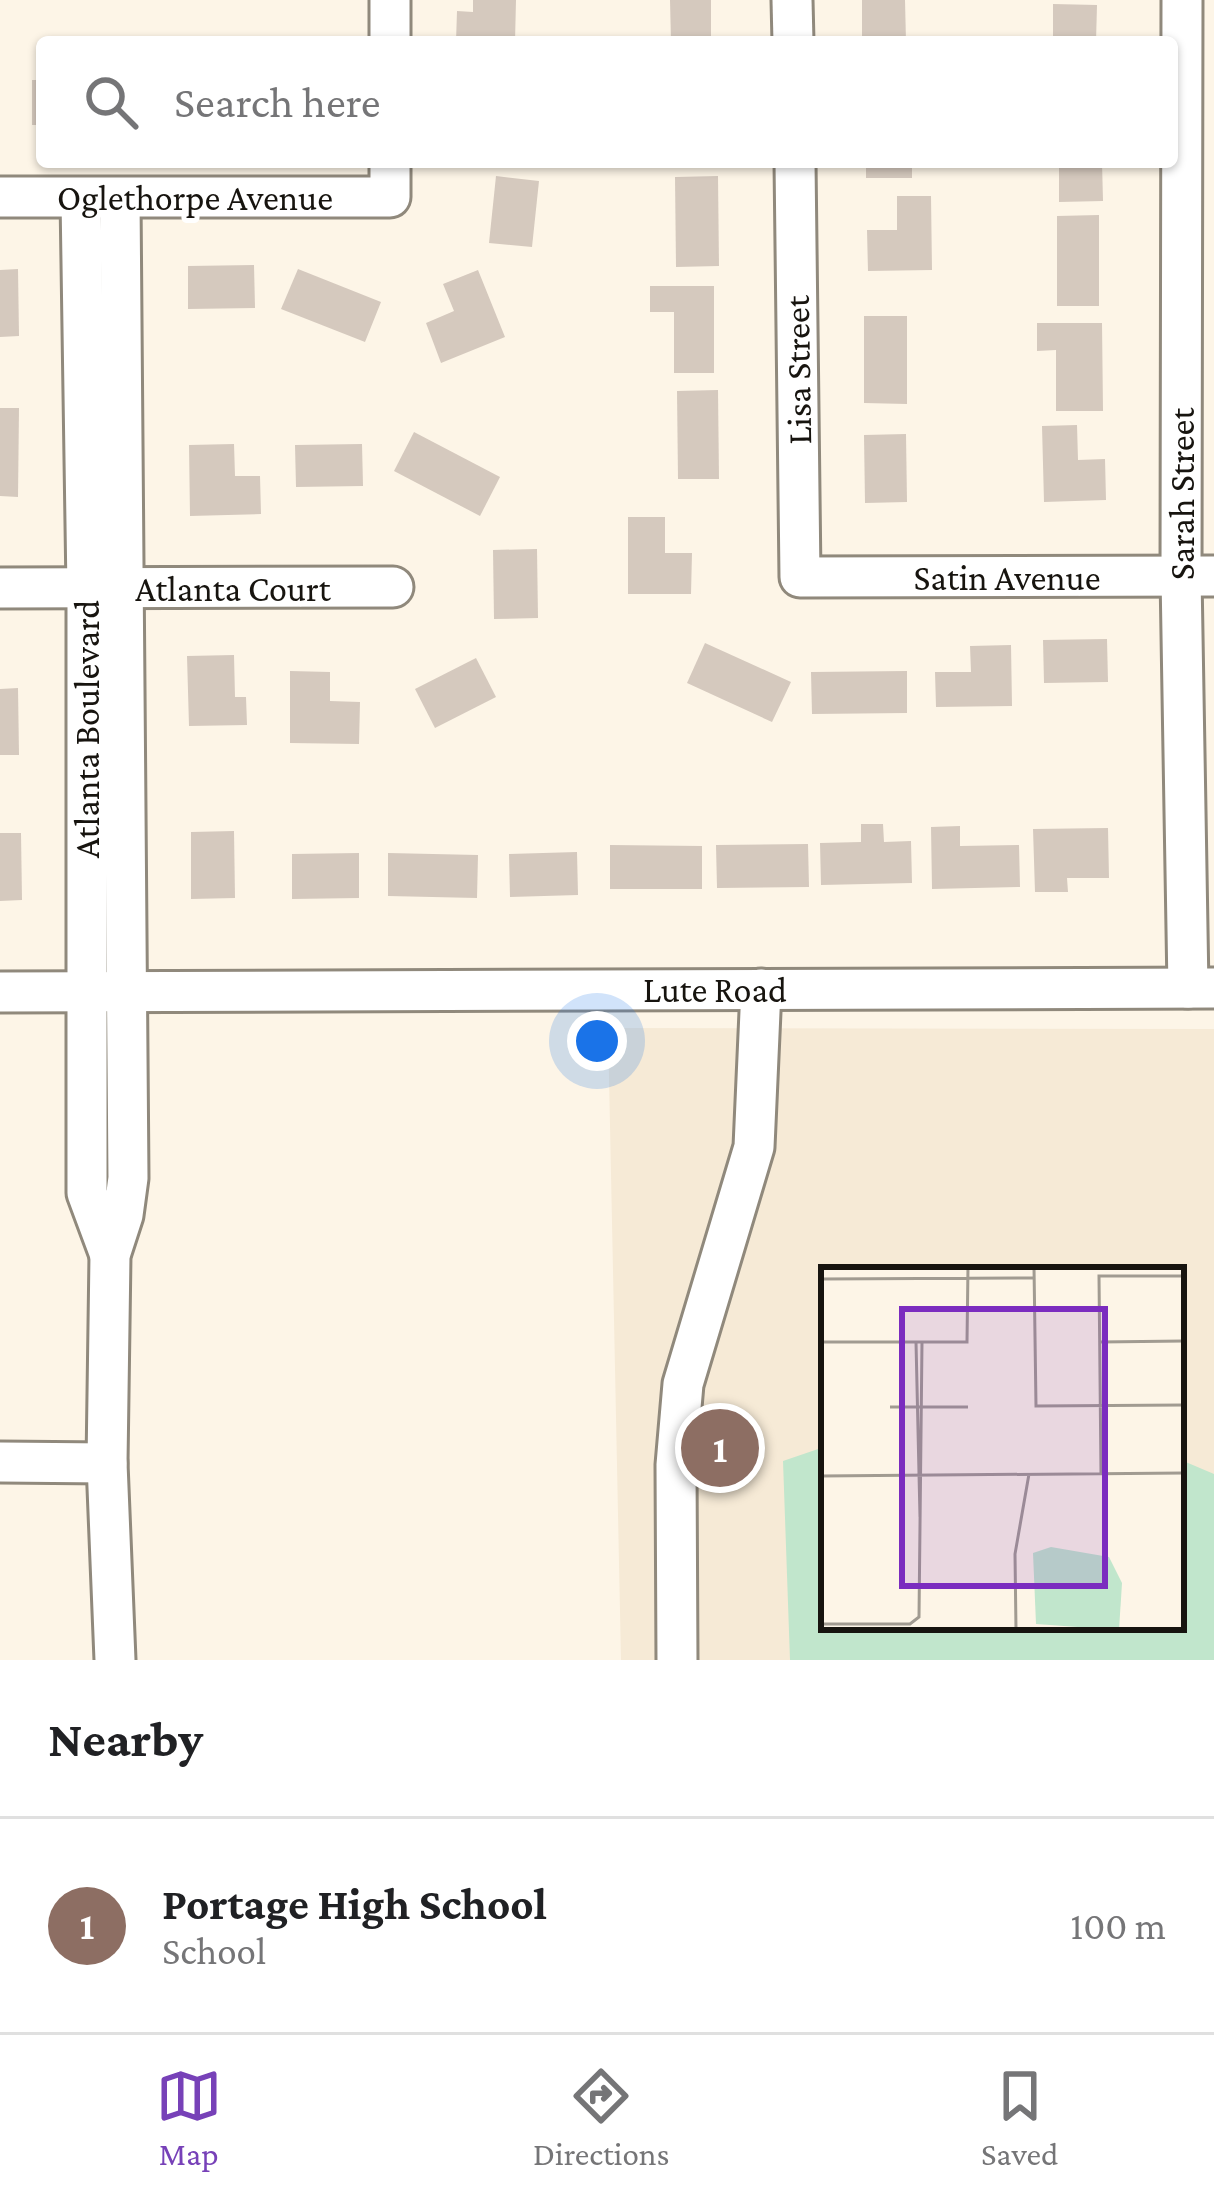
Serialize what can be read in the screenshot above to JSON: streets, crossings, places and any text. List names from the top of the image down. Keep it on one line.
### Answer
{"streets":{"street":["Oglethorpe Avenue","Lisa Street","Sarah Street","Satin Avenue","Atlanta Court","Atlanta Boulevard","Lute Road"]},"crossings":[["Oglethorpe Avenue","Atlanta Boulevard"],["Lisa Street","Satin Avenue"],["Sarah Street","Satin Avenue"],["Sarah Street","Lute Road"],["Atlanta Court","Atlanta Boulevard"],["Atlanta Boulevard","Lute Road"]],"page":{"search":"Search here","pins":"1","heading":"Nearby","list":[{"mark":"1","name":"Portage High School","note":"School","value":"100 m"}],"nav":["Map","Directions","Saved"]}}
